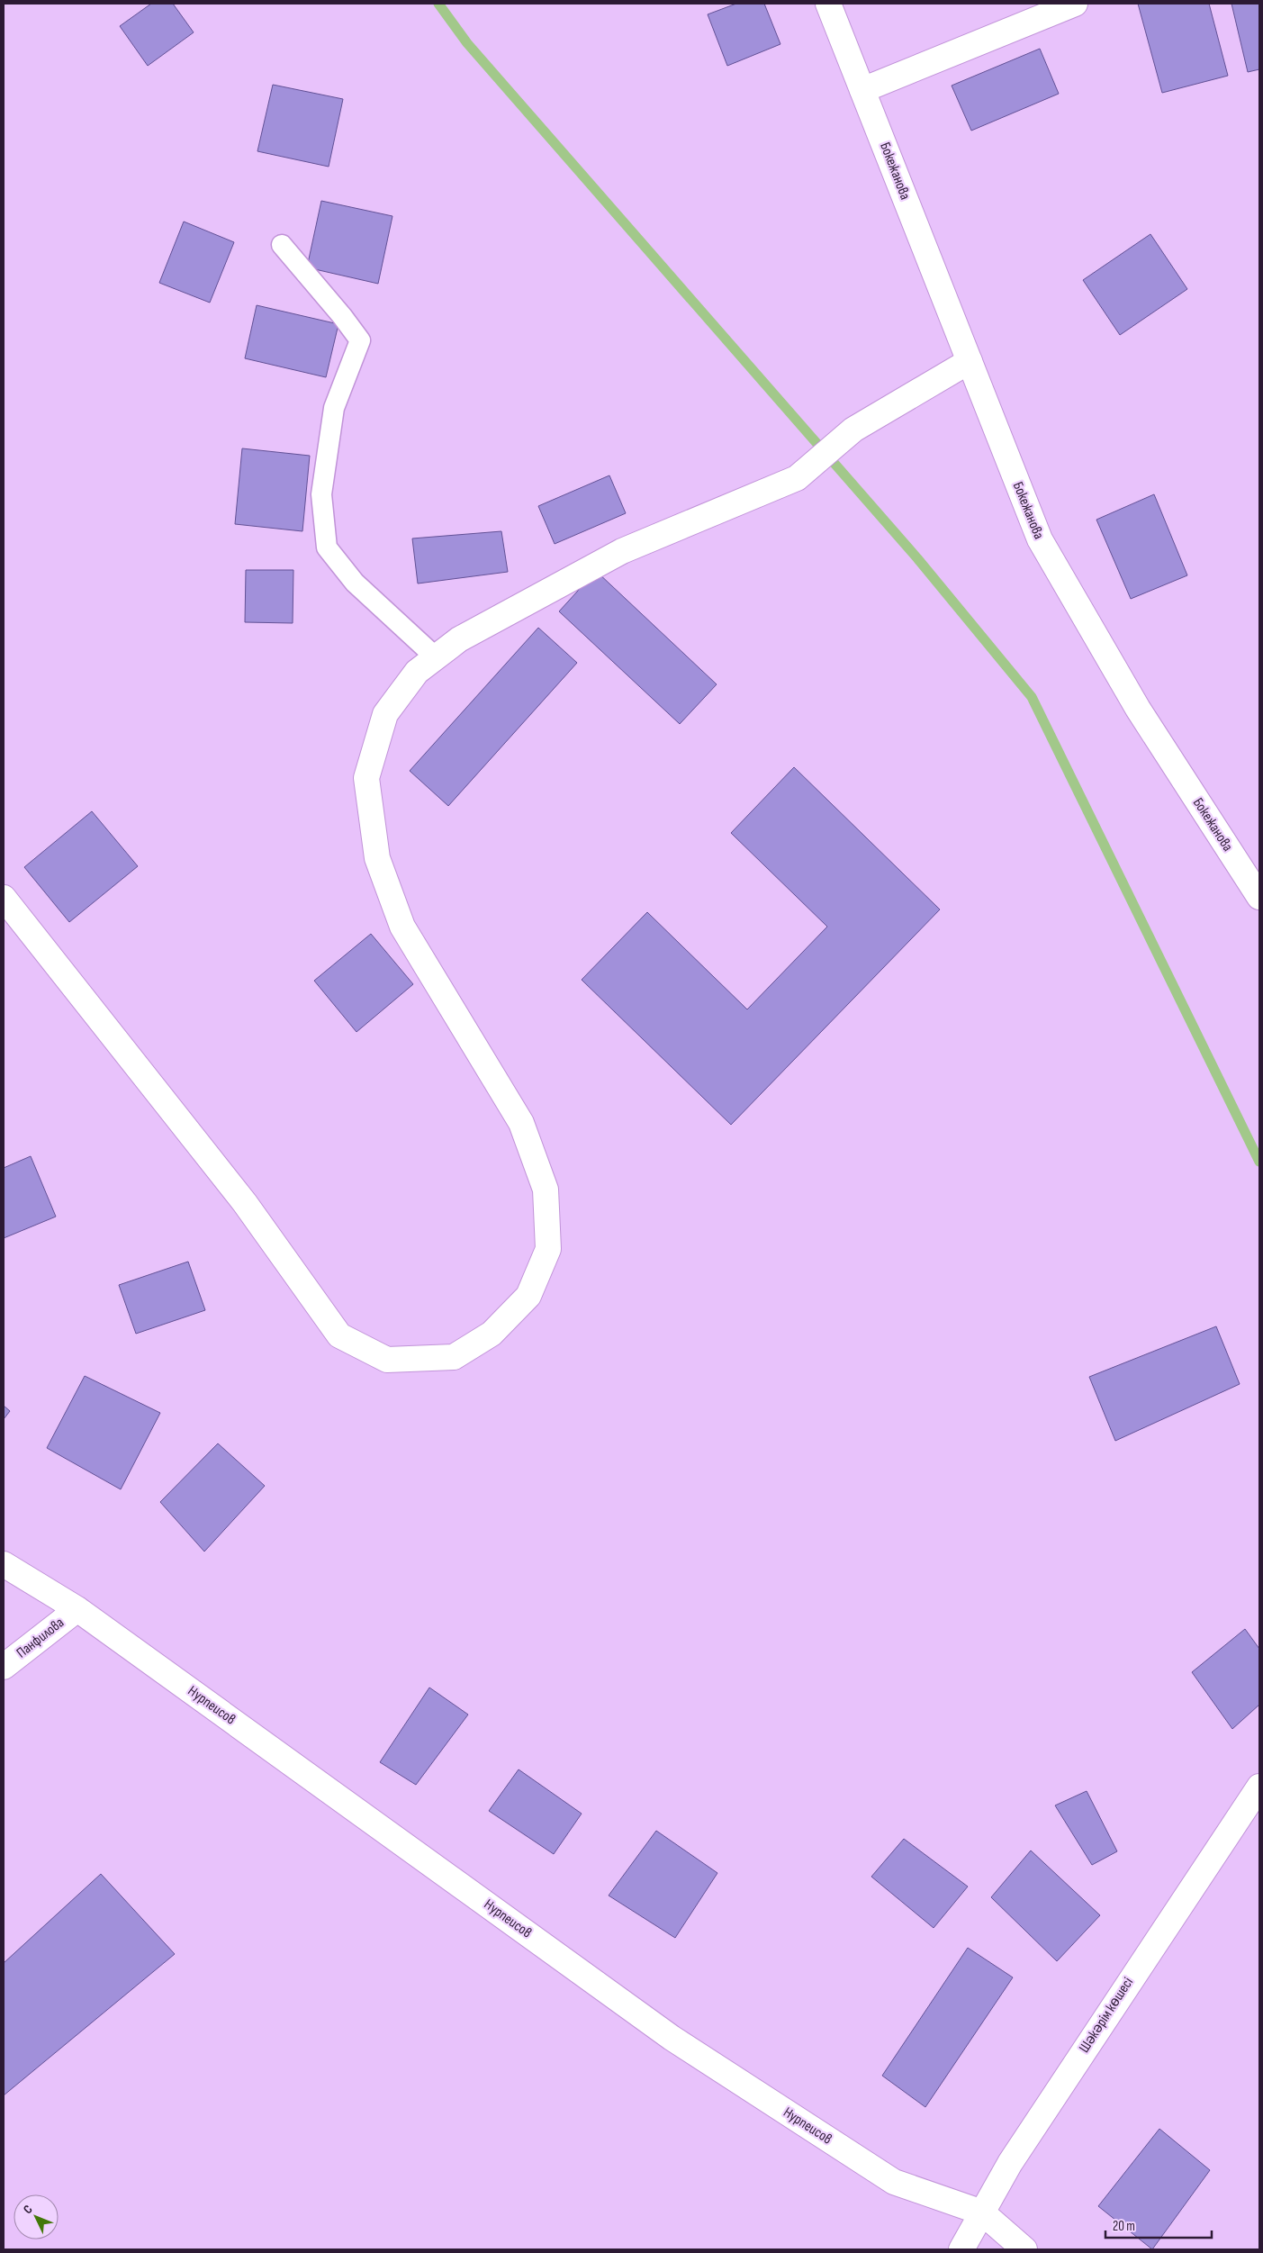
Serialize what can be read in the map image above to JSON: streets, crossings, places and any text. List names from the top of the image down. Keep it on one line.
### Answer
{"streets":{"street":["Бокежанова","Панфилова","Нурпеисов","Шәкәрім көшесі"]},"crossings":[["Панфилова","Нурпеисов"],["Нурпеисов","Шәкәрім көшесі"]],"scale_bar":"20 m","north":"top left"}
